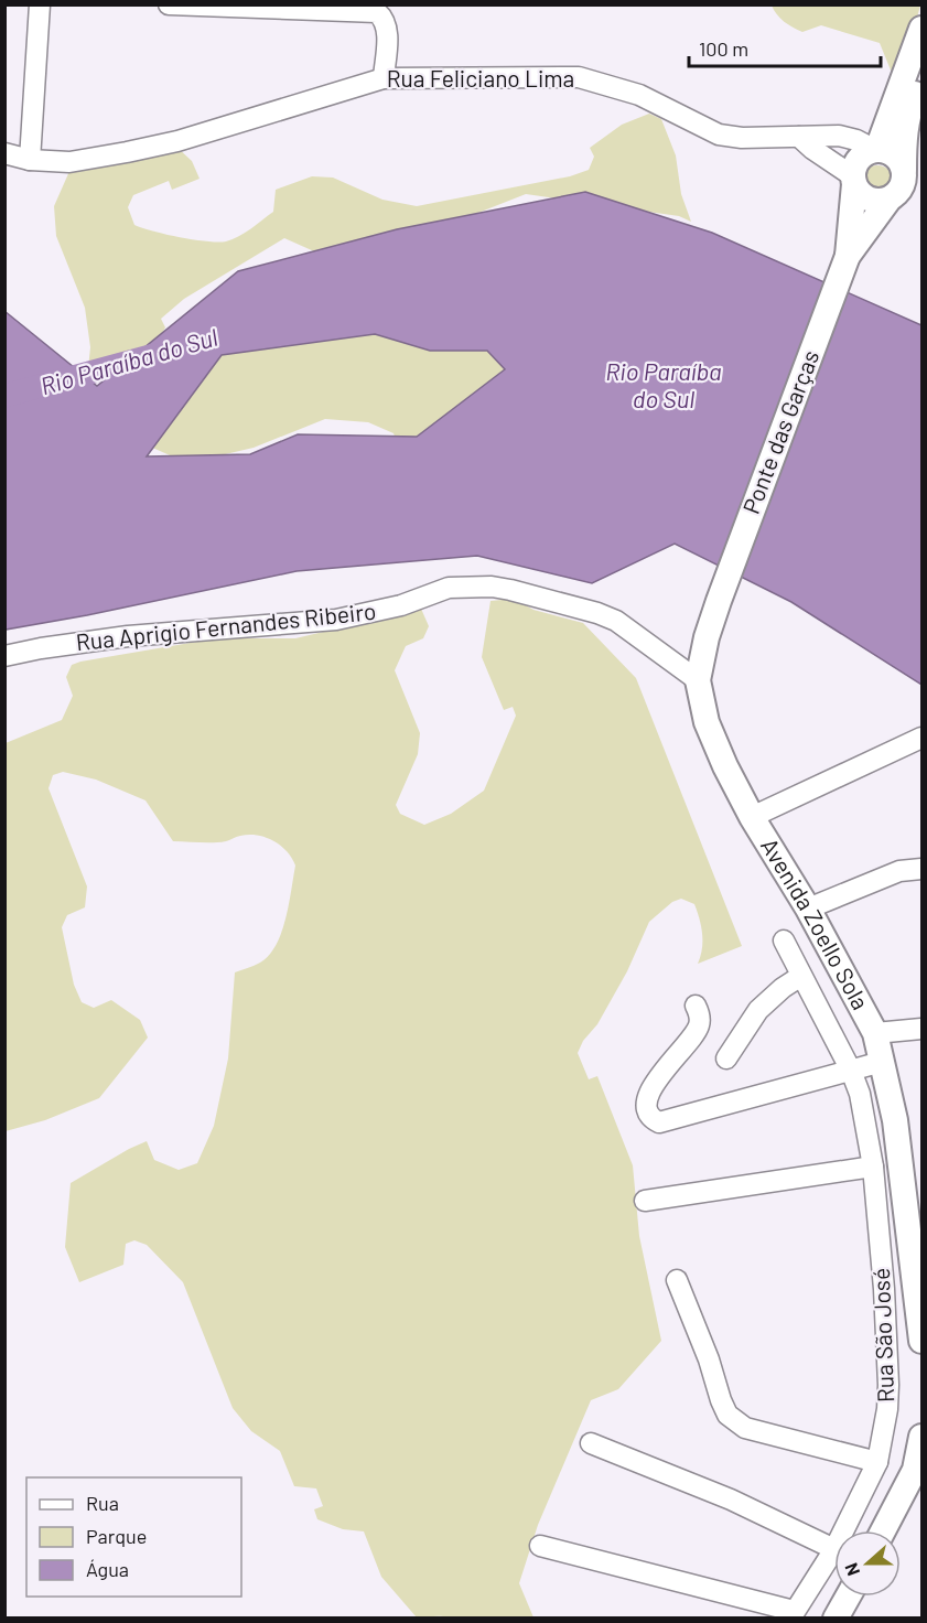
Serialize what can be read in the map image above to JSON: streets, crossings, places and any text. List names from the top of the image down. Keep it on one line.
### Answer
{"streets":{"main road":["Ponte das Garças","Avenida Zoello Sola"],"street":["Rua Feliciano Lima","Rua Aprigio Fernandes Ribeiro","Rua São José"]},"crossings":[["Ponte das Garças","Avenida Zoello Sola"],["Rua Aprigio Fernandes Ribeiro","Avenida Zoello Sola"]],"water":["Rio Paraíba do Sul"],"legend":["Rua","Parque","Água"],"scale_bar":"100 m","north":"left"}
